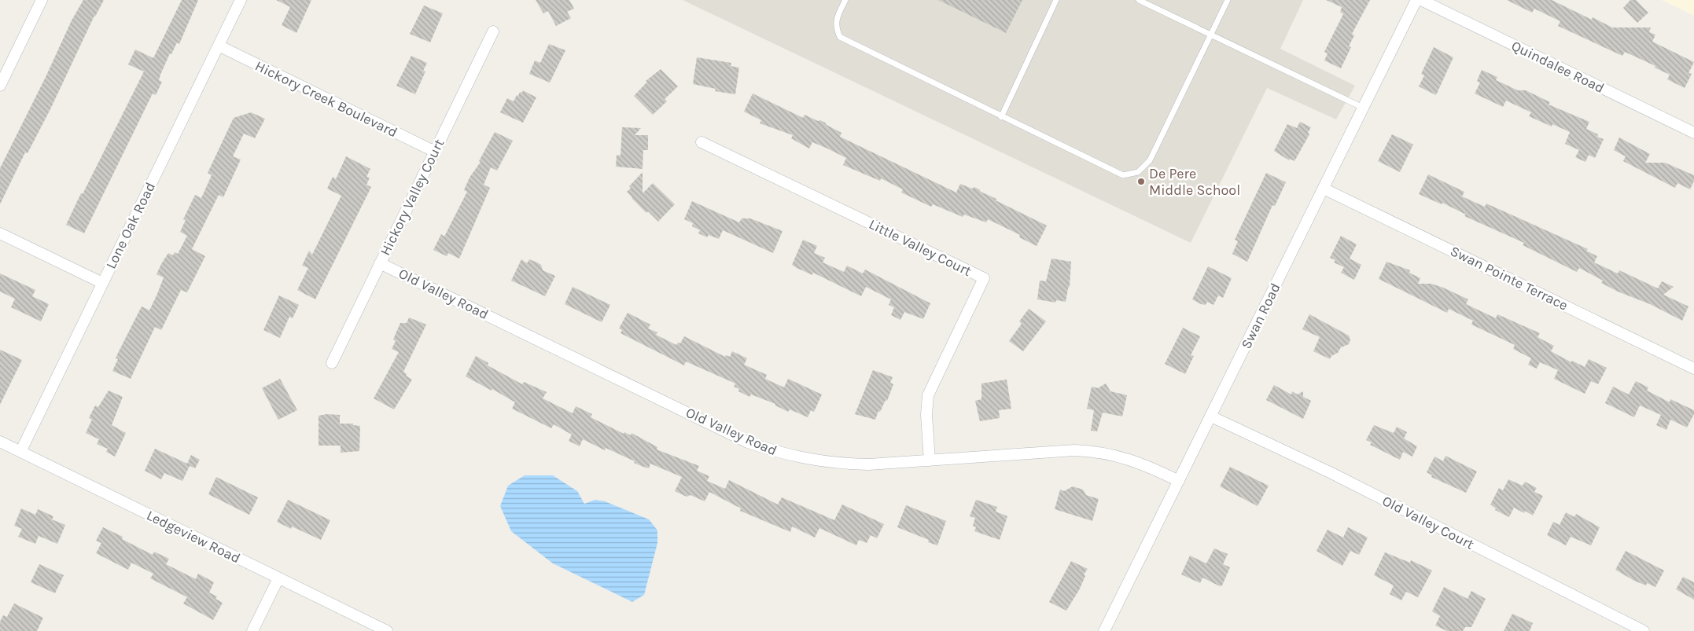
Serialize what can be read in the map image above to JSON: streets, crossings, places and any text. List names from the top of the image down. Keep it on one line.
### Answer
{"streets":{"street":["Quindalee Road","Hickory Creek Boulevard","Hickory Valley Court","Lone Oak Road","Little Valley Court","Swan Pointe Terrace","Old Valley Road","Swan Road","Old Valley Court","Ledgeview Road"]},"crossings":[["Hickory Creek Boulevard","Hickory Valley Court"],["Hickory Creek Boulevard","Lone Oak Road"],["Hickory Valley Court","Old Valley Road"],["Lone Oak Road","Ledgeview Road"],["Little Valley Court","Old Valley Road"],["Swan Pointe Terrace","Swan Road"],["Old Valley Road","Swan Road"],["Swan Road","Old Valley Court"]],"places":["De Pere Middle School"]}
